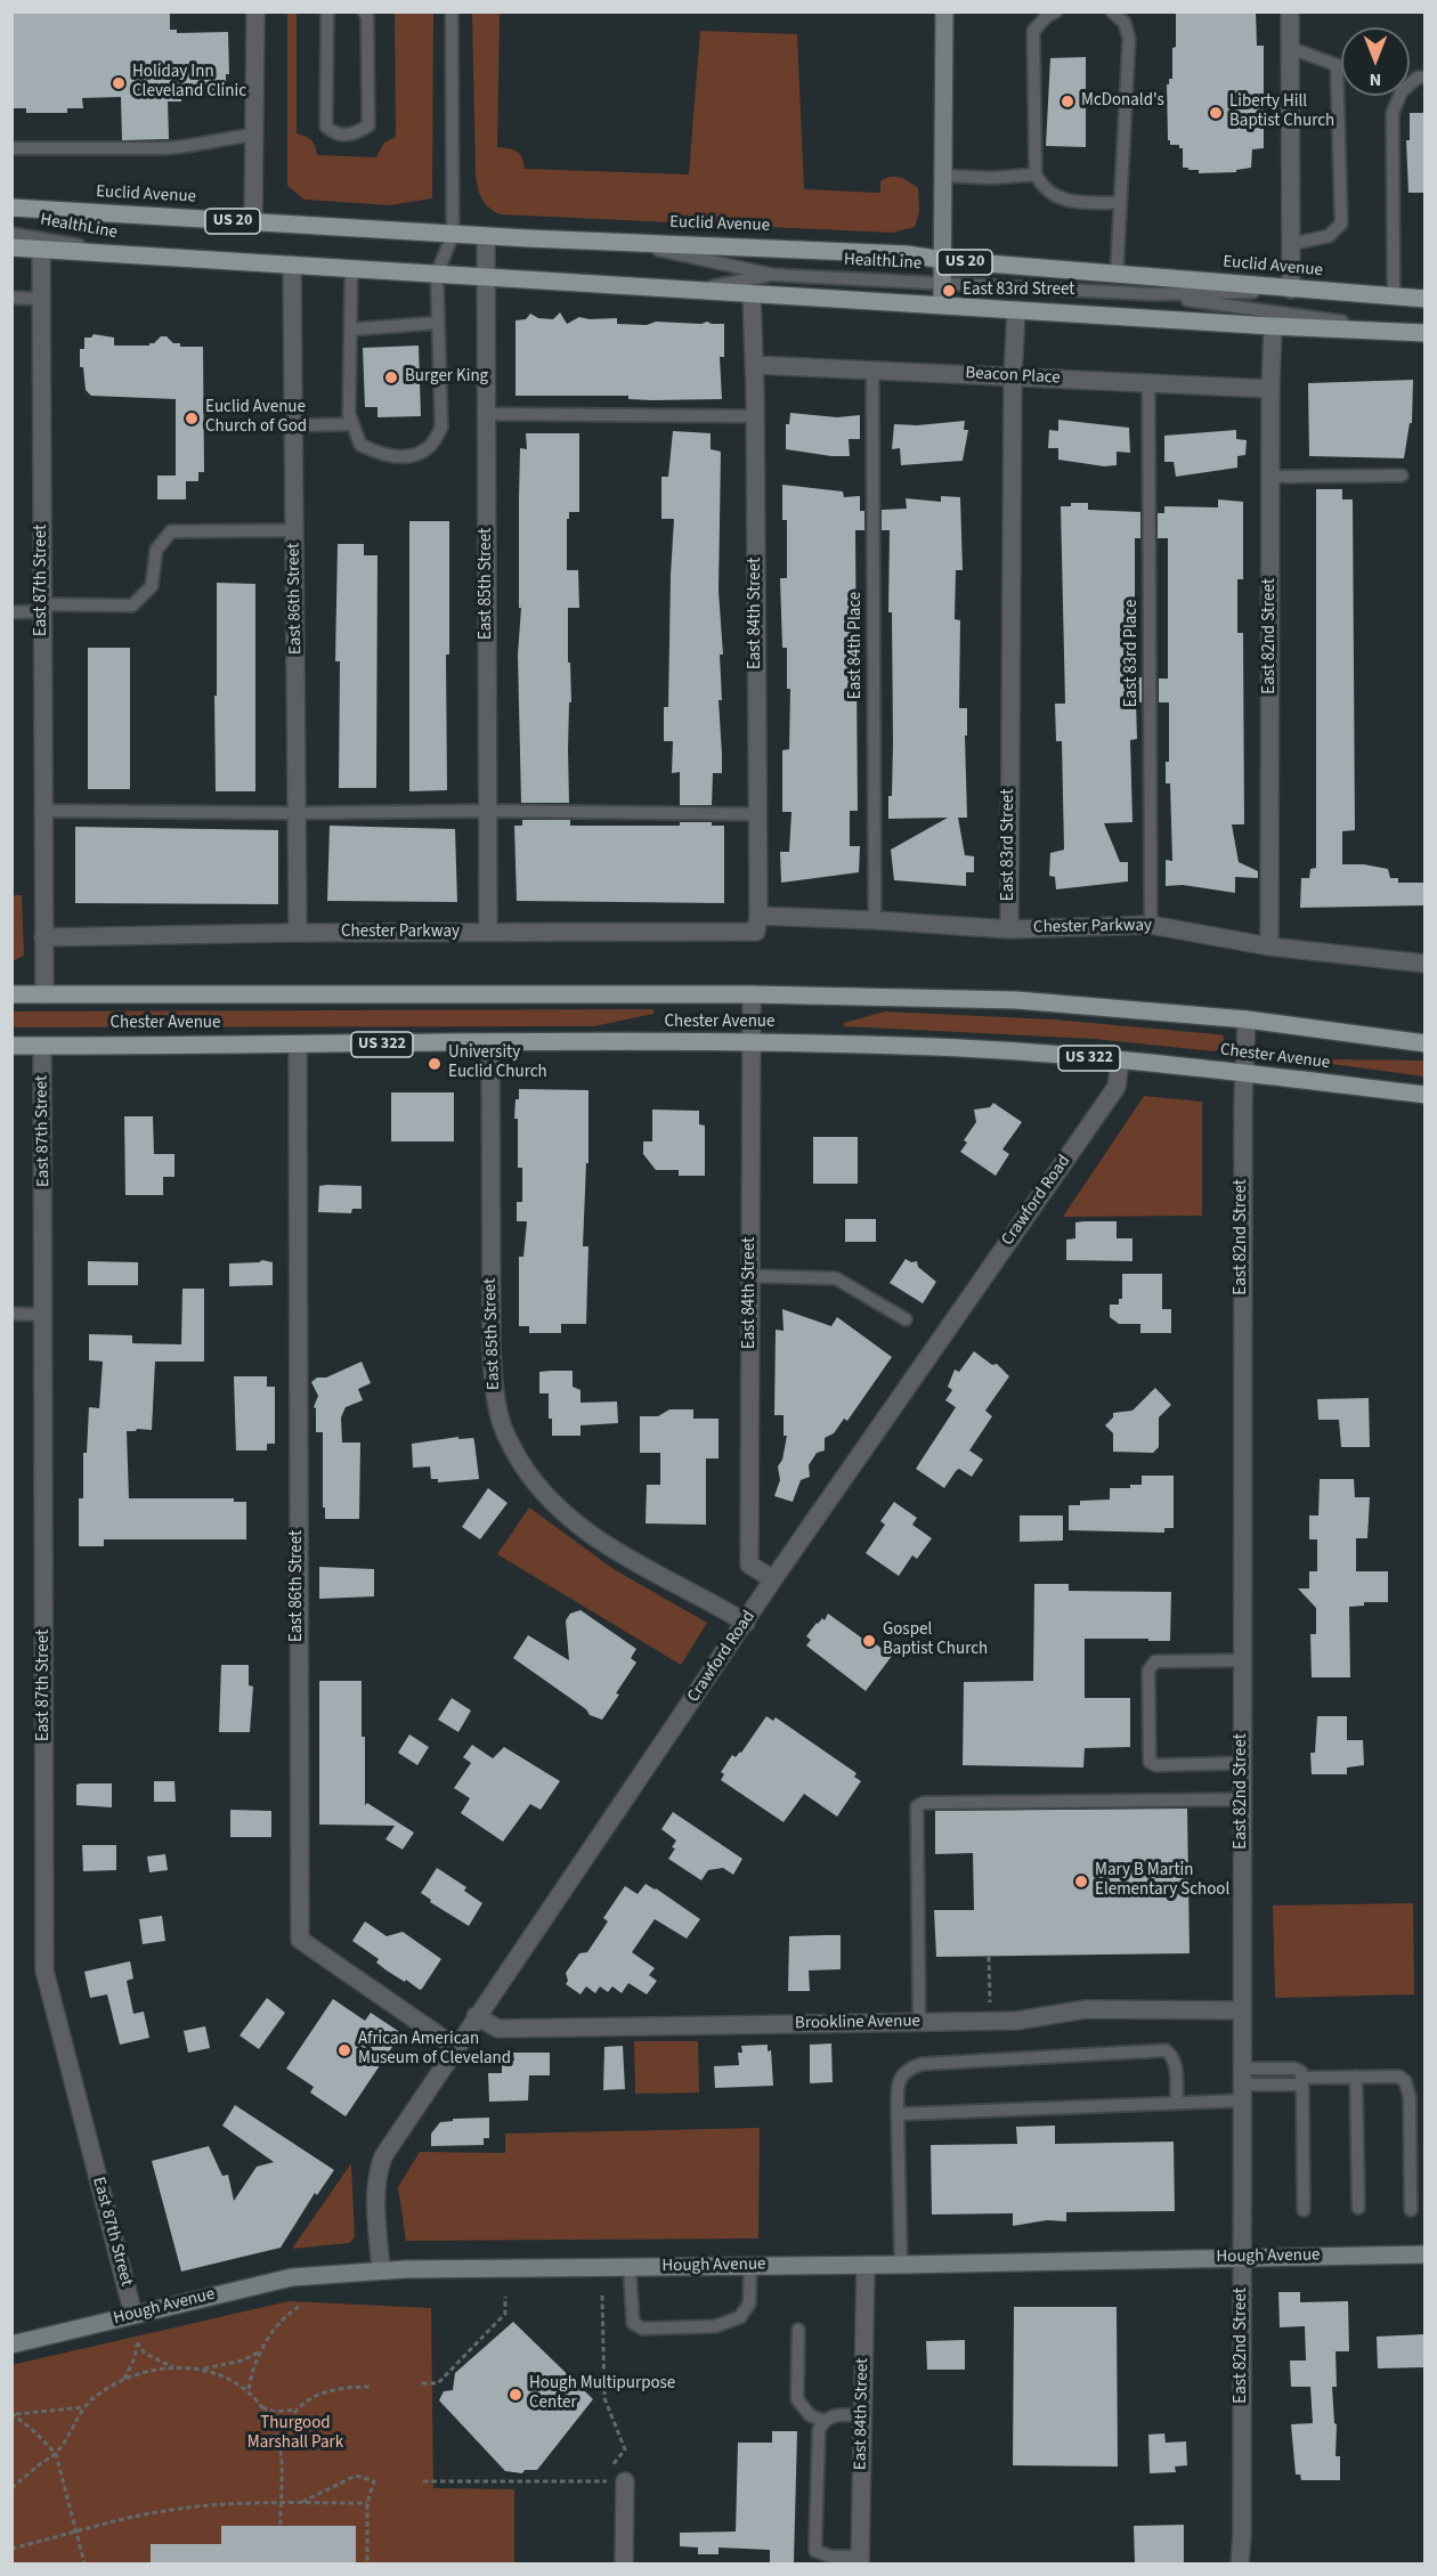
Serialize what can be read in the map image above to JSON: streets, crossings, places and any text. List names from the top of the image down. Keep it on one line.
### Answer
{"streets":{"main road":["Euclid Avenue","US 20","Chester Avenue","US 322"],"street":["Beacon Place","East 87th Street","East 85th Street","East 86th Street","East 84th Street","East 82nd Street","East 83rd Street","Chester Parkway","Crawford Road","Brookline Avenue","Hough Avenue"],"lane":["HealthLine","East 84th Place","East 83rd Place"]},"crossings":[["Euclid Avenue","HealthLine"],["Euclid Avenue","East 85th Street"],["Beacon Place","East 84th Street"],["Beacon Place","East 82nd Street"],["Beacon Place","East 84th Place"],["Beacon Place","East 83rd Place"],["Beacon Place","East 83rd Street"],["East 87th Street","Chester Parkway"],["East 87th Street","Chester Avenue"],["East 87th Street","Hough Avenue"],["East 85th Street","Chester Parkway"],["East 85th Street","Chester Avenue"],["East 85th Street","Crawford Road"],["East 86th Street","Chester Parkway"],["East 86th Street","Chester Avenue"],["East 86th Street","Crawford Road"],["East 84th Street","Chester Parkway"],["East 84th Street","Chester Avenue"],["East 84th Street","Crawford Road"],["East 84th Street","Hough Avenue"],["East 82nd Street","Chester Parkway"],["East 82nd Street","Chester Avenue"],["East 82nd Street","Brookline Avenue"],["East 82nd Street","Hough Avenue"],["East 84th Place","Chester Parkway"],["East 83rd Place","Chester Parkway"],["East 83rd Street","Chester Parkway"],["Chester Avenue","Crawford Road"],["Crawford Road","Brookline Avenue"],["Crawford Road","Hough Avenue"]],"parks":["Thurgood Marshall Park"],"places":["Holiday Inn Cleveland Clinic","McDonald's","Liberty Hill Baptist Church","East 83rd Street","Burger King","Euclid Avenue Church of God","University Euclid Church","Gospel Baptist Church","Mary B Martin Elementary School","African American Museum of Cleveland","Hough Multipurpose Center"],"north":"bottom"}
